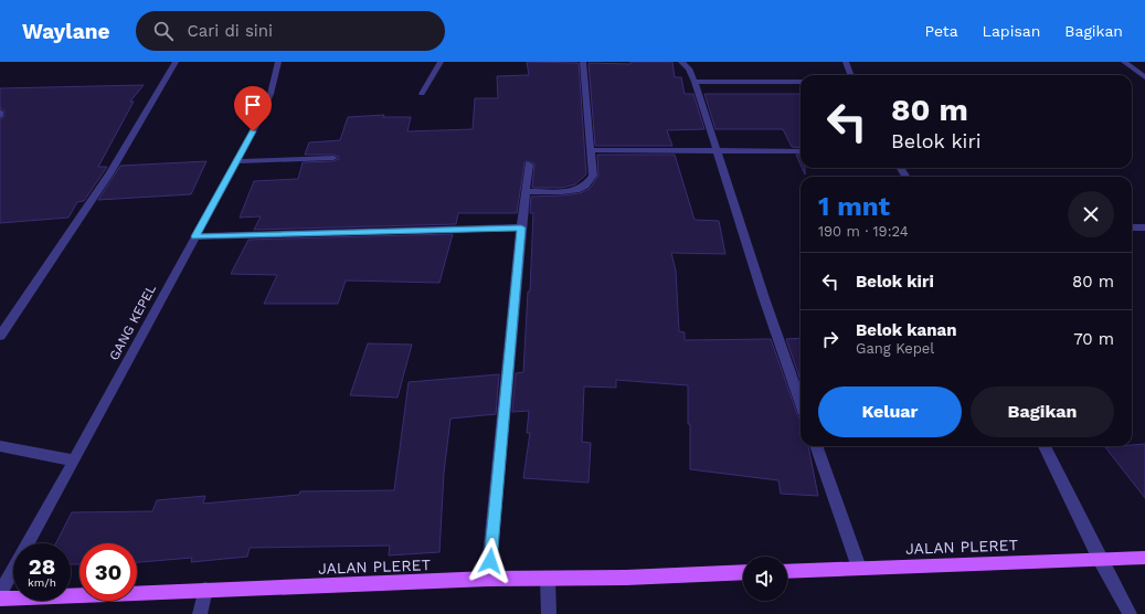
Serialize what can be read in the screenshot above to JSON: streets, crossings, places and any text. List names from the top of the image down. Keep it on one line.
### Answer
{"streets":{"main road":["JALAN PLERET"],"street":["GANG KEPEL"]},"page":{"header":"Waylane","search":"Cari di sini","nav":["Peta","Lapisan","Bagikan"],"turn":["80 m","Belok kiri"],"heading":["1 mnt","190 m · 19:24"],"list":[{"name":"Belok kiri","value":"80 m"},{"name":"Belok kanan","note":"Gang Kepel","value":"70 m"}],"buttons":["Keluar","Bagikan"],"speed":"28 km/h","limit":"30"}}
